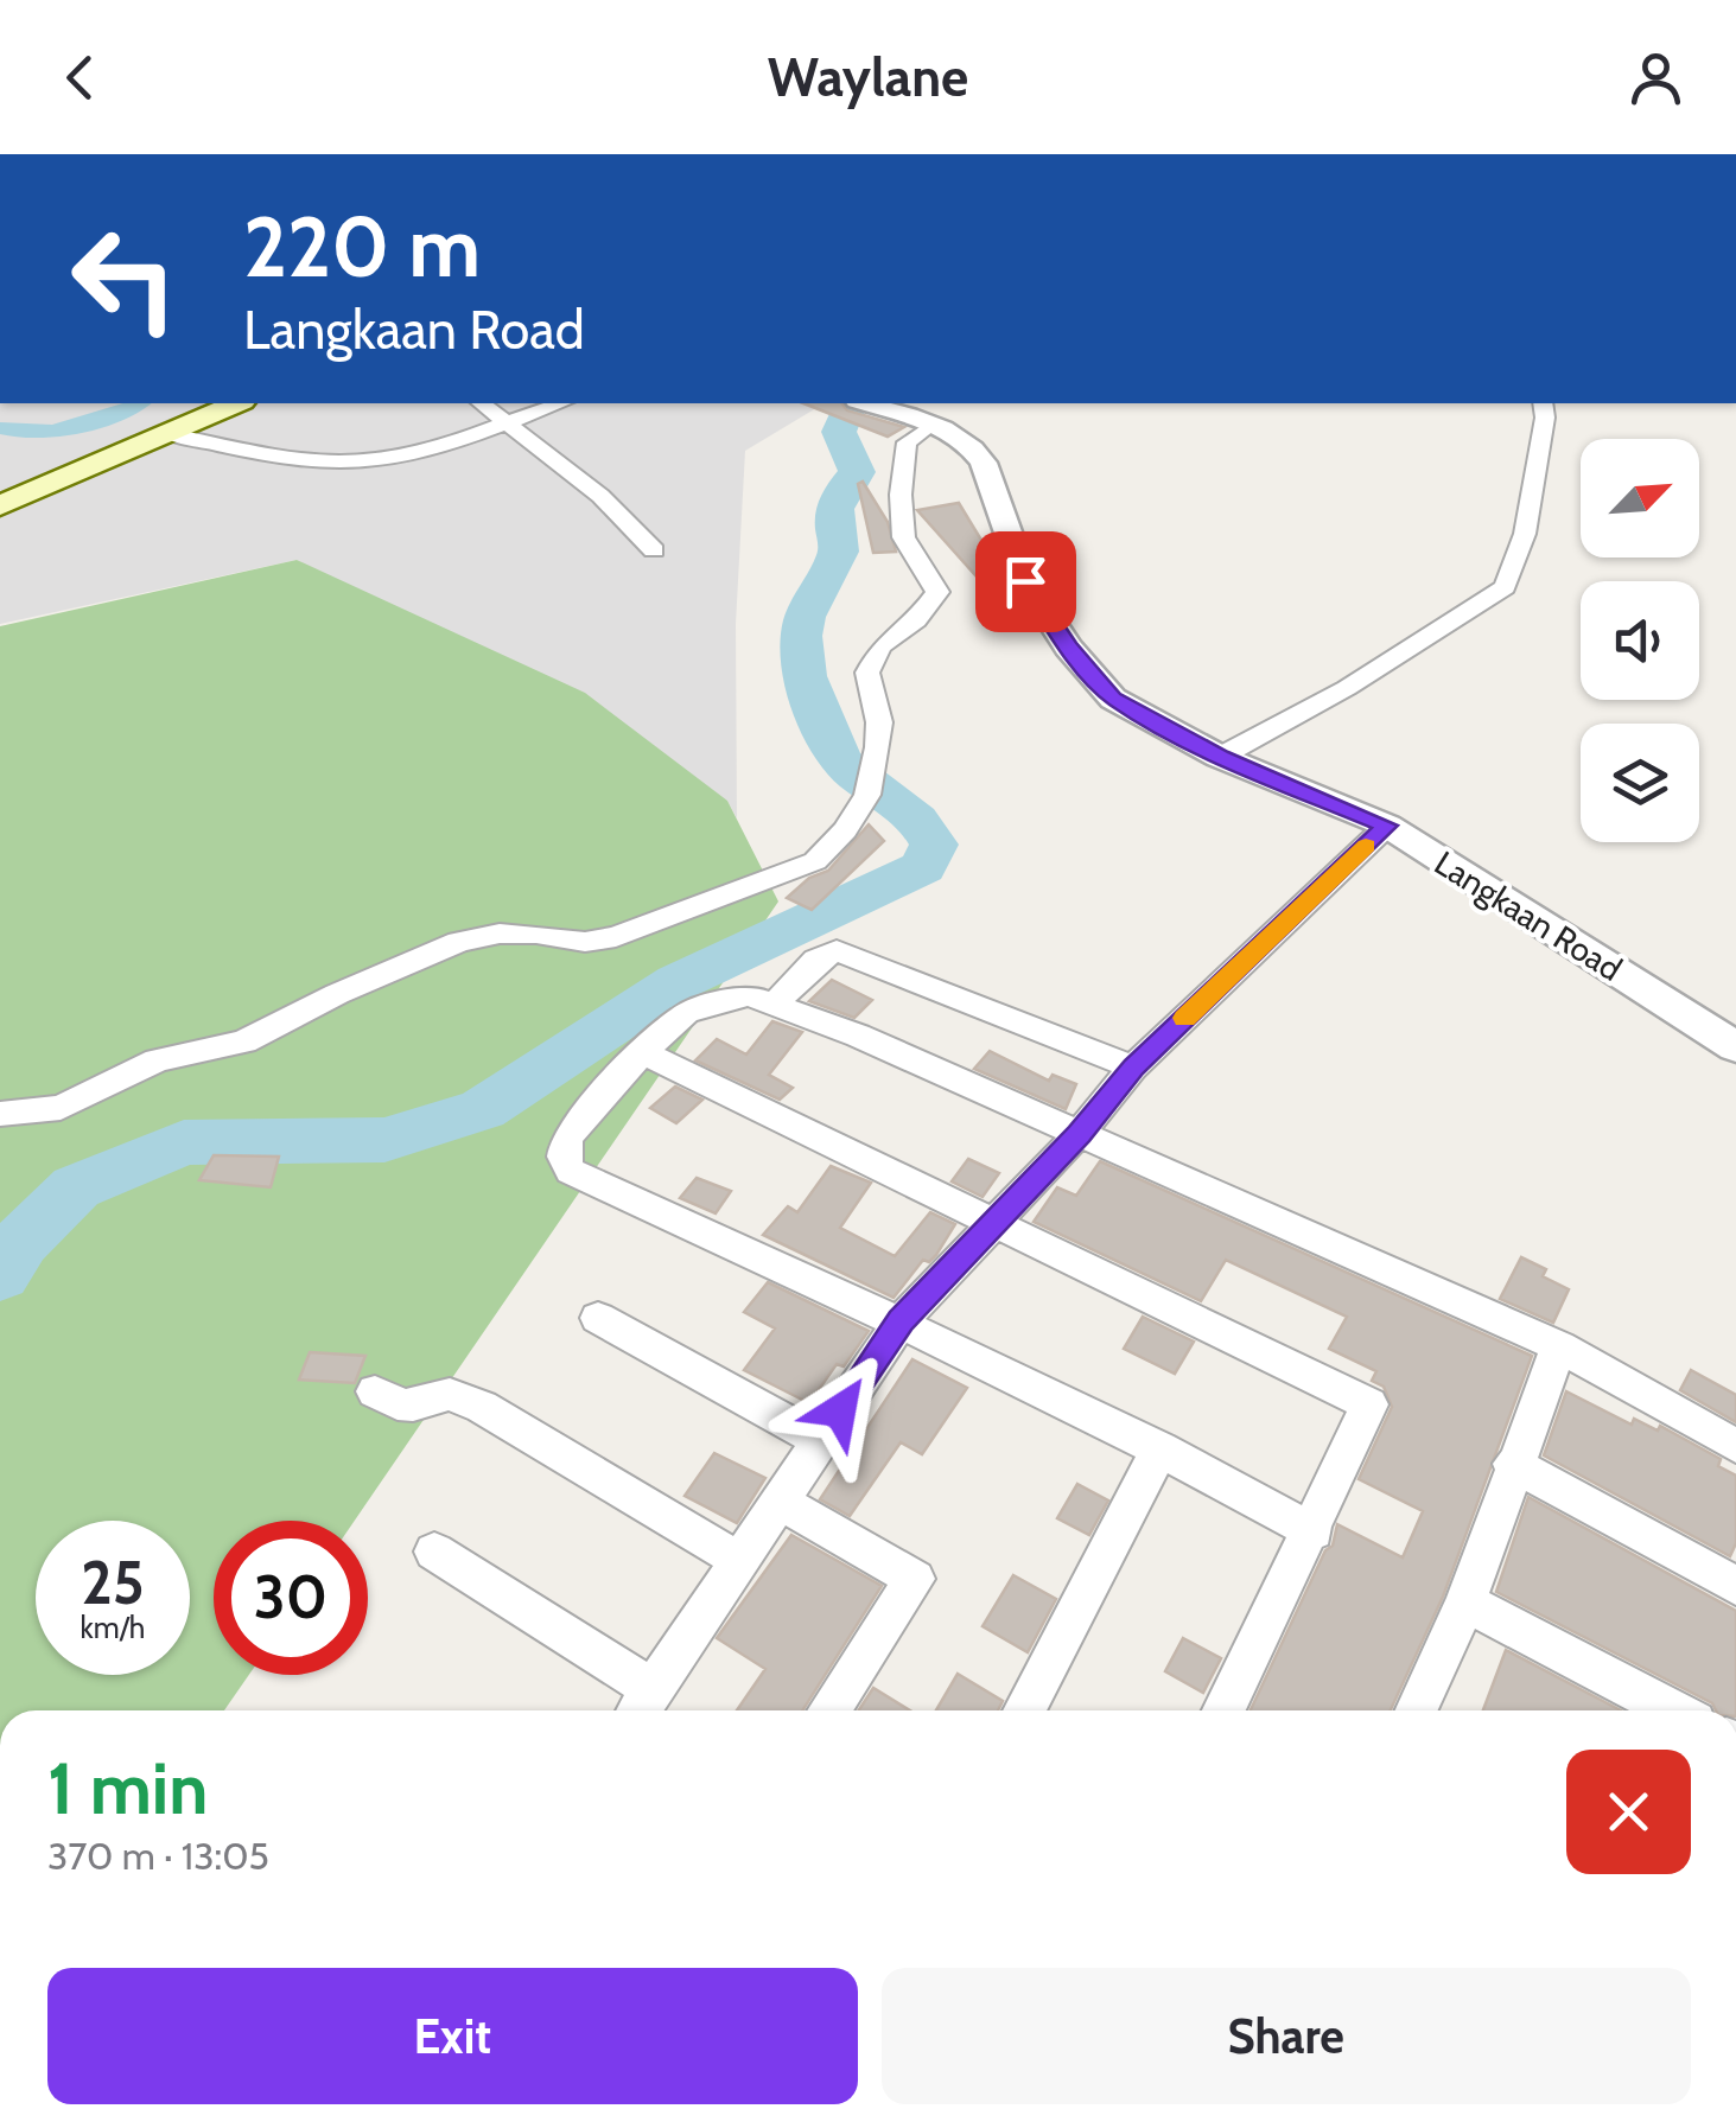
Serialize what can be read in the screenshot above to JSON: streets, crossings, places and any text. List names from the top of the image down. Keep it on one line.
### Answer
{"streets":{"street":["Langkaan Road"]},"north":"top right","page":{"header":"Waylane","turn":["220 m","Langkaan Road"],"speed":"25 km/h","limit":"30","heading":["1 min","370 m · 13:05"],"buttons":["Exit","Share"]}}
